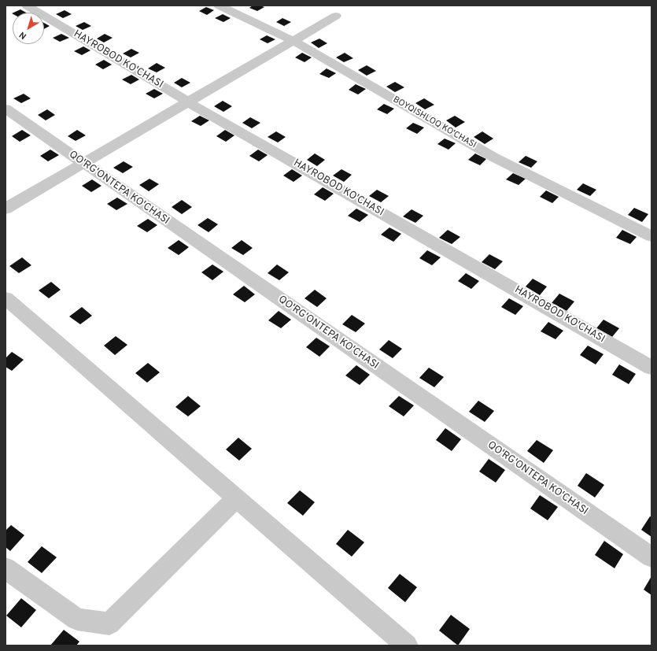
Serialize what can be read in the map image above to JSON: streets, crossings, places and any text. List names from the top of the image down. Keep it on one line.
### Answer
{"streets":{"street":["HAYROBOD KO'CHASI","BOYQISHLOQ KO'CHASI","QO'RG'ONTEPA KO'CHASI"]},"north":"bottom left"}
